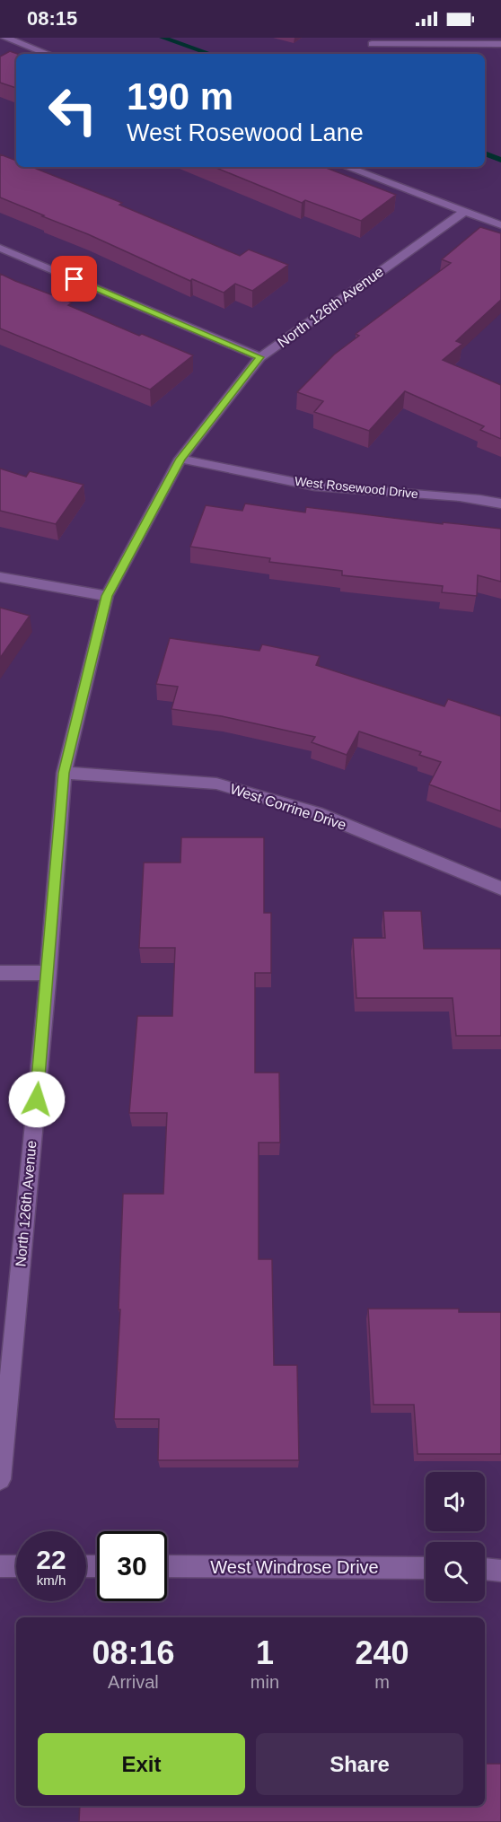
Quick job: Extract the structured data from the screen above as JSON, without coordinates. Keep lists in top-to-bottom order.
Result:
{
  "streets": {
    "street": [
      "North 126th Avenue",
      "West Rosewood Drive",
      "West Corrine Drive",
      "West Windrose Drive"
    ]
  },
  "crossings": [
    ["North 126th Avenue", "West Rosewood Drive"],
    ["North 126th Avenue", "West Corrine Drive"]
  ],
  "page": {
    "status": "08:15",
    "turn": ["190 m", "West Rosewood Lane"],
    "speed": "22 km/h",
    "limit": "30",
    "eta": [
      "08:16",
      "Arrival",
      "1",
      "min",
      "240",
      "m"
    ],
    "buttons": ["Exit", "Share"]
  }
}
